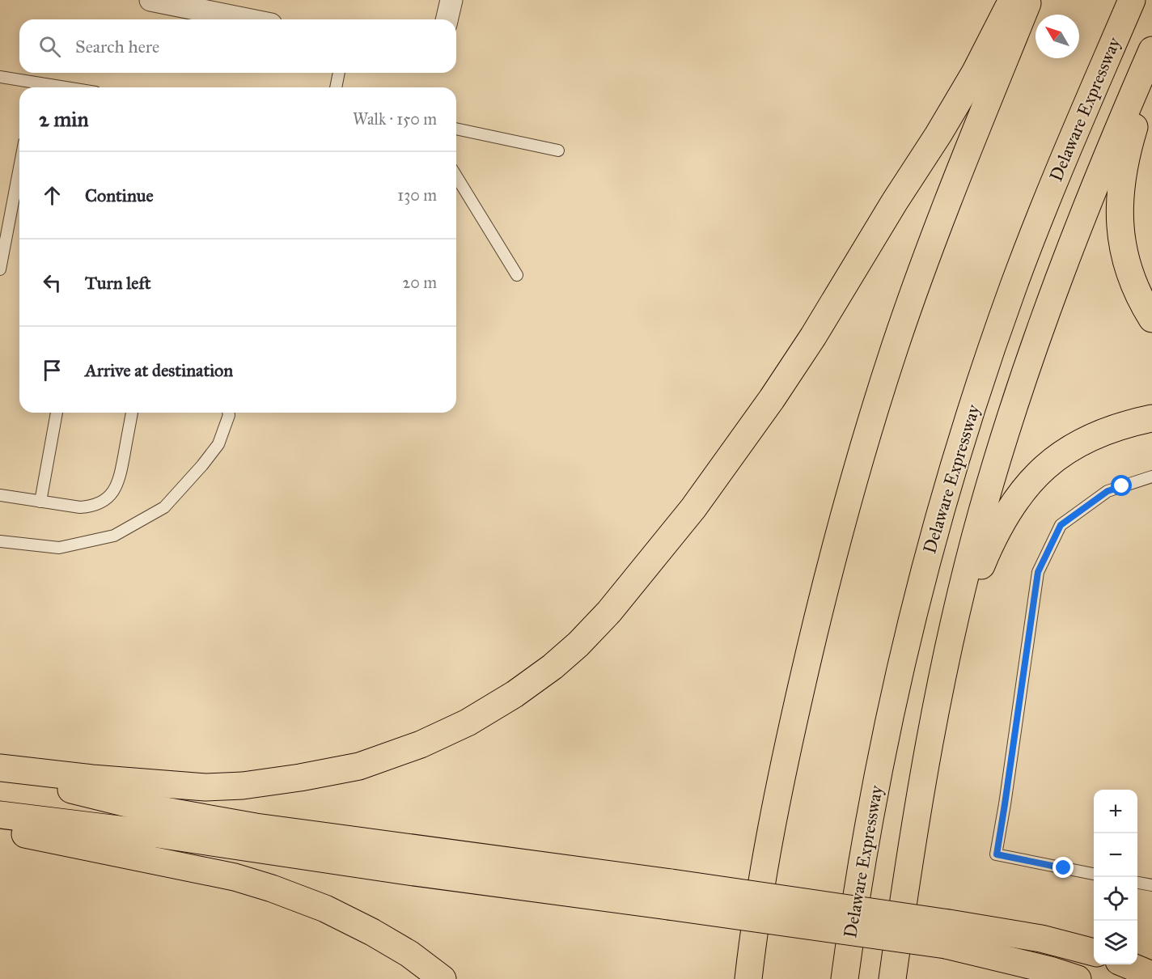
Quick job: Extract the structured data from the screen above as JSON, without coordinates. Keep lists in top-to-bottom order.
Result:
{
  "streets": {
    "highway": ["Delaware Expressway"]
  },
  "north": "top left",
  "page": {
    "search": "Search here",
    "heading": ["2 min", "Walk · 150 m"],
    "list": [
      ["Continue", "130 m"],
      ["Turn left", "20 m"],
      "Arrive at destination"
    ],
    "map_buttons": ["+", "−"]
  }
}
